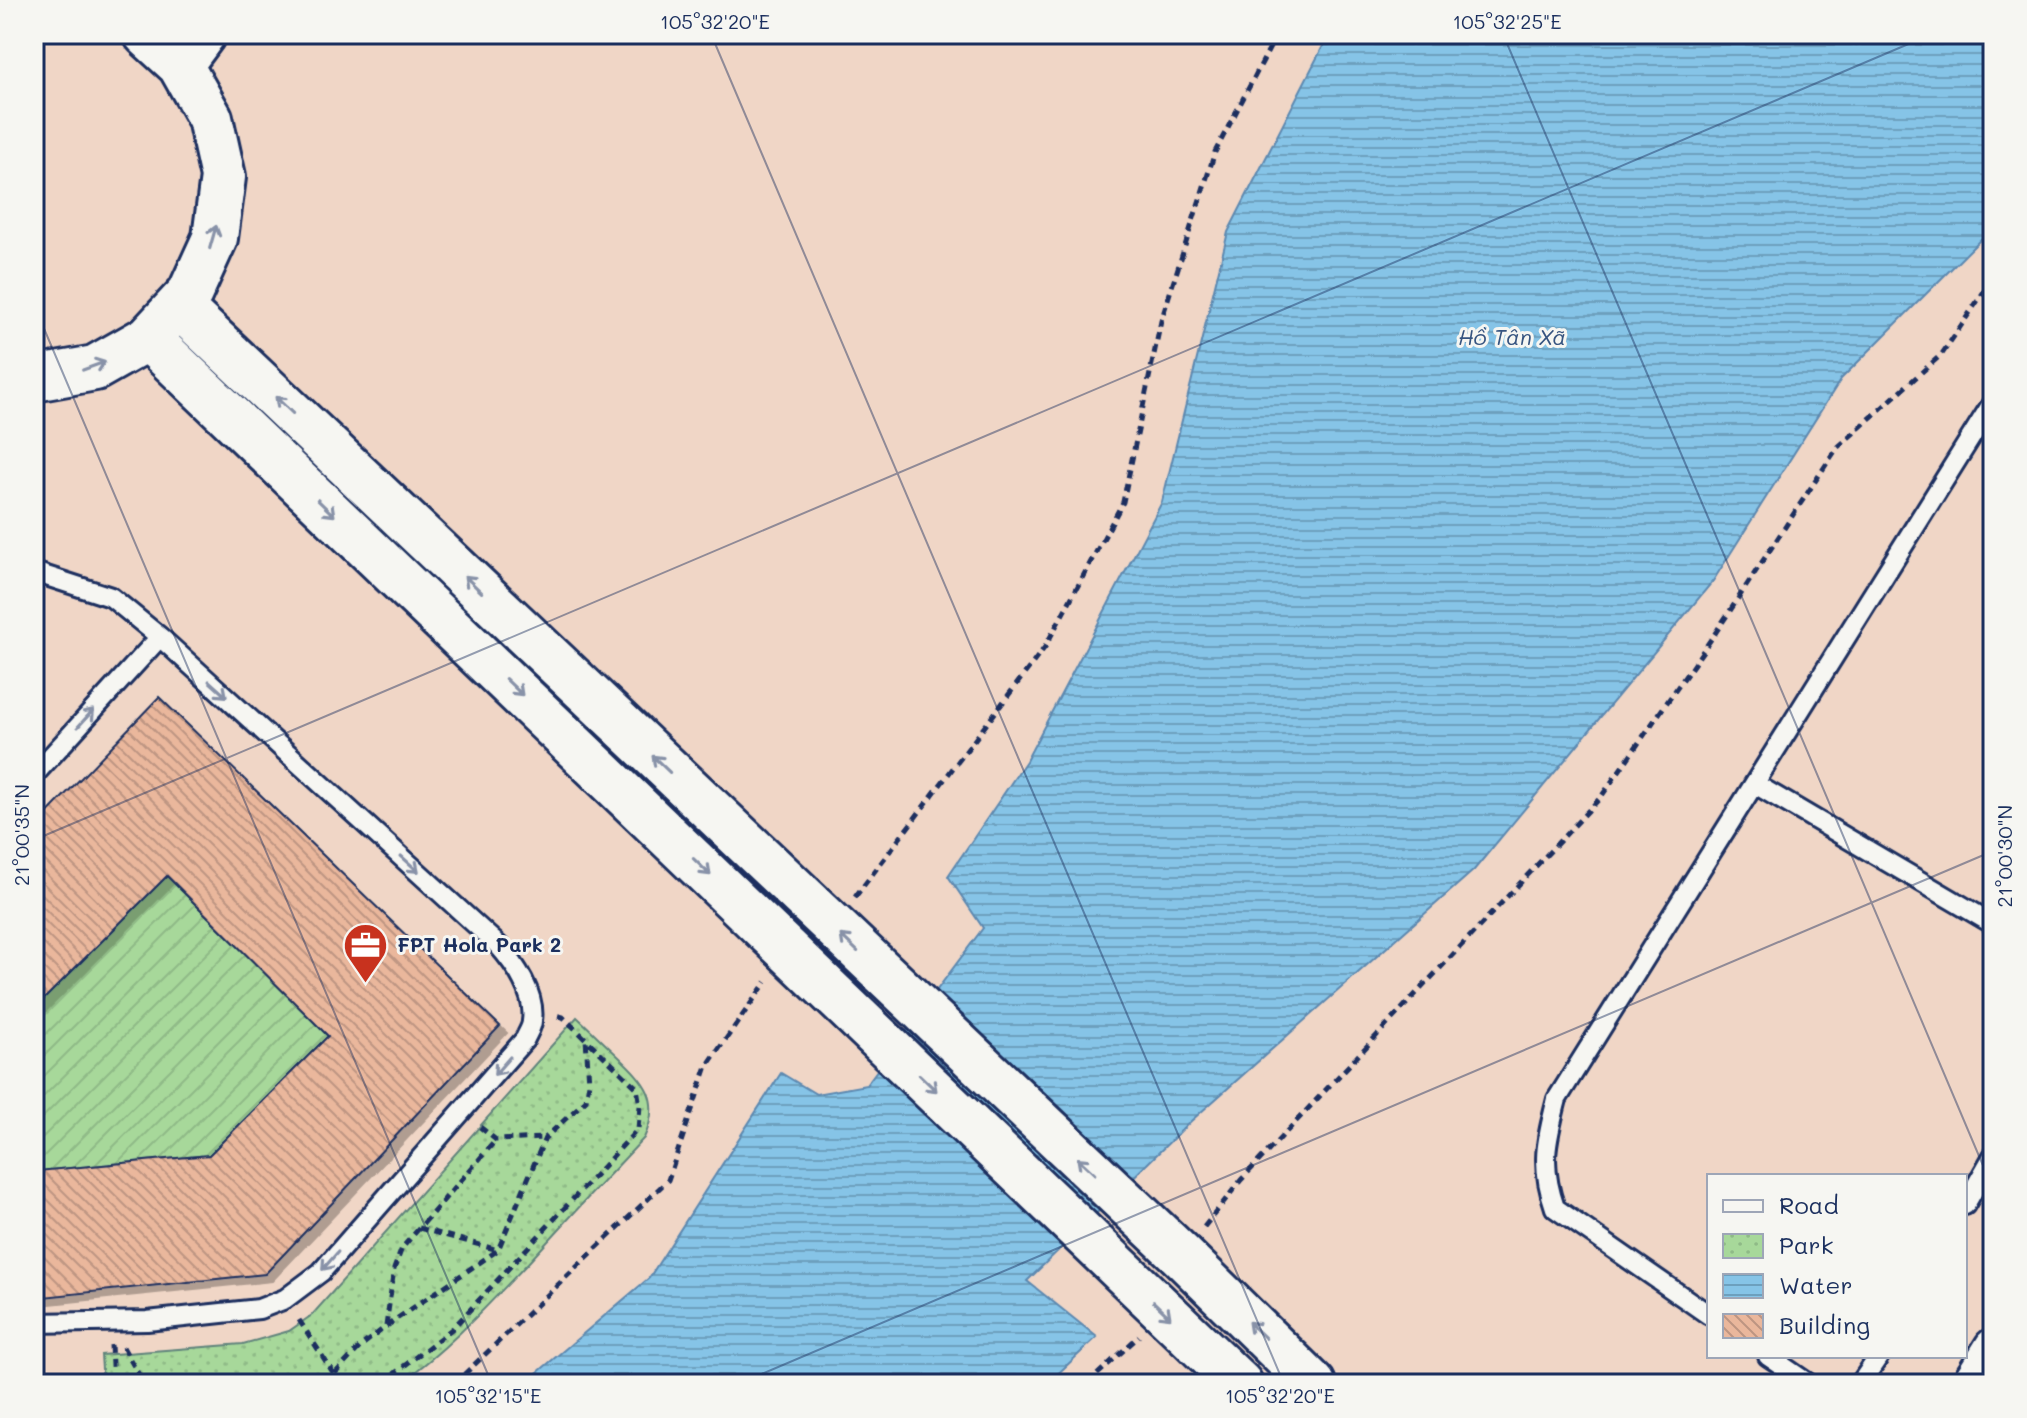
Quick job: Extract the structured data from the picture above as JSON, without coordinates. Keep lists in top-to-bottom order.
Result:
{
  "water": ["Hồ Tân Xã"],
  "places": {
    "office": ["FPT Hola Park 2"]
  },
  "legend": [
    "Road",
    "Park",
    "Water",
    "Building"
  ],
  "coordinates": [
    "105°32'20\"E",
    "105°32'25\"E",
    "21°00'35\"N",
    "21°00'30\"N",
    "105°32'15\"E"
  ]
}
